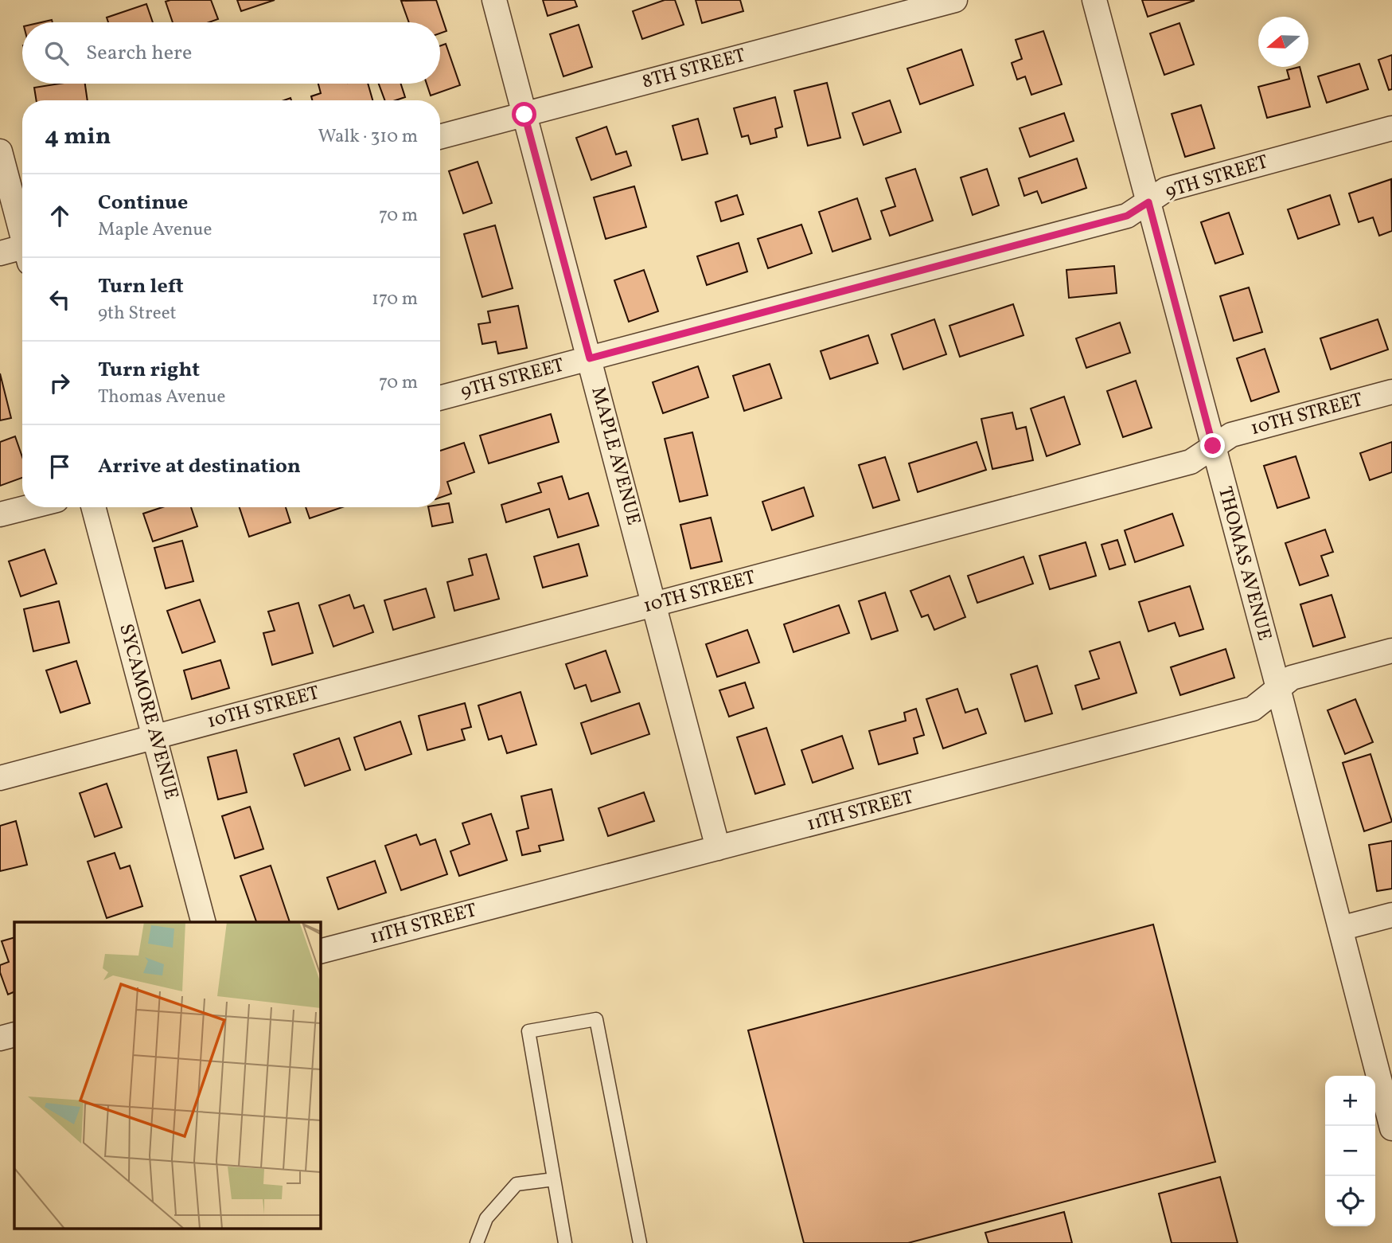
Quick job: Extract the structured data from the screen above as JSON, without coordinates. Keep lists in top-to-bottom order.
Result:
{
  "streets": {
    "street": [
      "8TH STREET",
      "9TH STREET",
      "10TH STREET",
      "MAPLE AVENUE",
      "THOMAS AVENUE",
      "SYCAMORE AVENUE",
      "11TH STREET"
    ]
  },
  "crossings": [
    ["8TH STREET", "MAPLE AVENUE"],
    ["9TH STREET", "MAPLE AVENUE"],
    ["9TH STREET", "THOMAS AVENUE"],
    ["10TH STREET", "MAPLE AVENUE"],
    ["10TH STREET", "THOMAS AVENUE"],
    ["10TH STREET", "SYCAMORE AVENUE"],
    ["MAPLE AVENUE", "11TH STREET"],
    ["THOMAS AVENUE", "11TH STREET"]
  ],
  "north": "left",
  "page": {
    "search": "Search here",
    "heading": ["4 min", "Walk · 310 m"],
    "list": [
      ["Continue", "Maple Avenue", "70 m"],
      ["Turn left", "9th Street", "170 m"],
      ["Turn right", "Thomas Avenue", "70 m"],
      "Arrive at destination"
    ],
    "map_buttons": ["+", "−"]
  }
}
